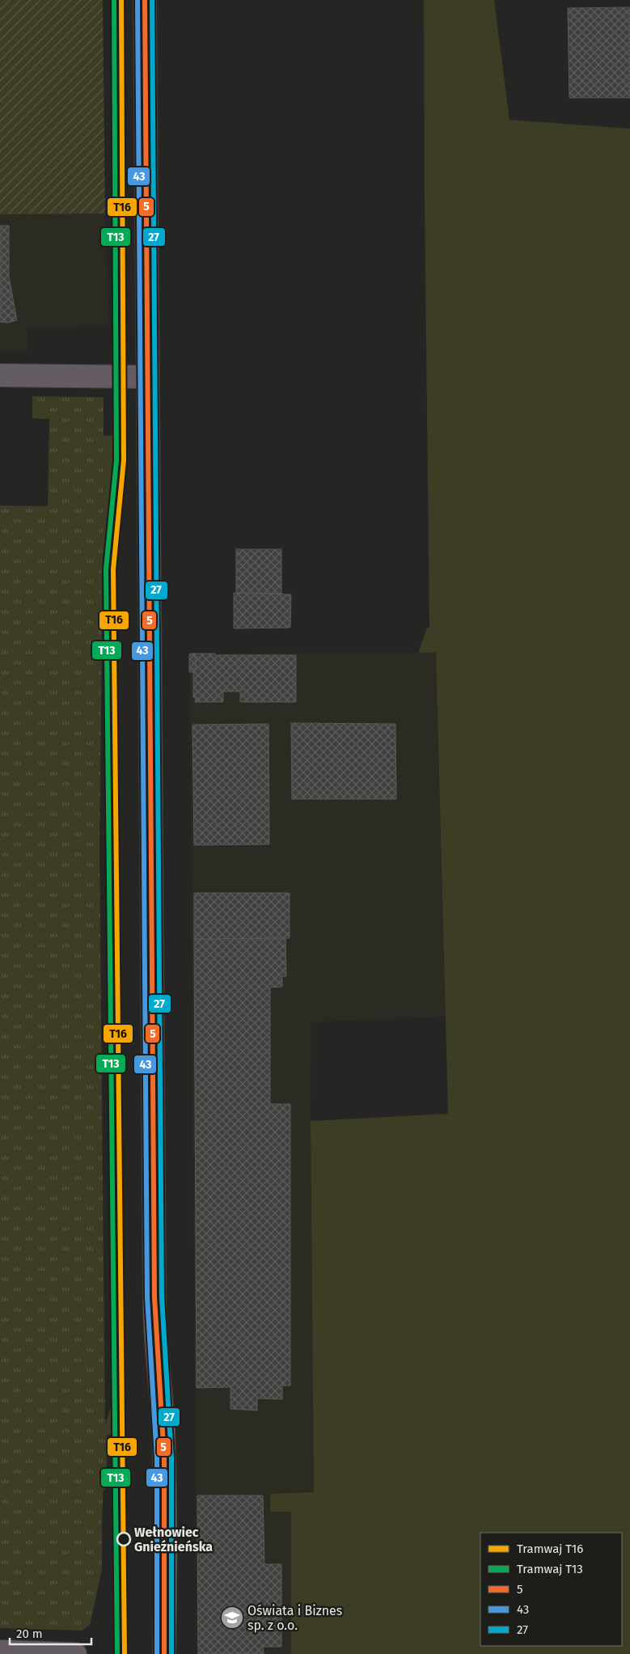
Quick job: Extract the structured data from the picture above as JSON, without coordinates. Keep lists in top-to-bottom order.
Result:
{
  "places": {
    "other": ["Wełnowiec Gnieźnieńska"],
    "school or university": ["Oświata i Biznes sp. z o.o."]
  },
  "lines": [
    "tram line T16",
    "tram line T13",
    "transit line 5",
    "transit line 43",
    "transit line 27"
  ],
  "legend": [
    "Tramwaj T16",
    "Tramwaj T13",
    "5",
    "43",
    "27"
  ],
  "scale_bar": "20 m"
}
